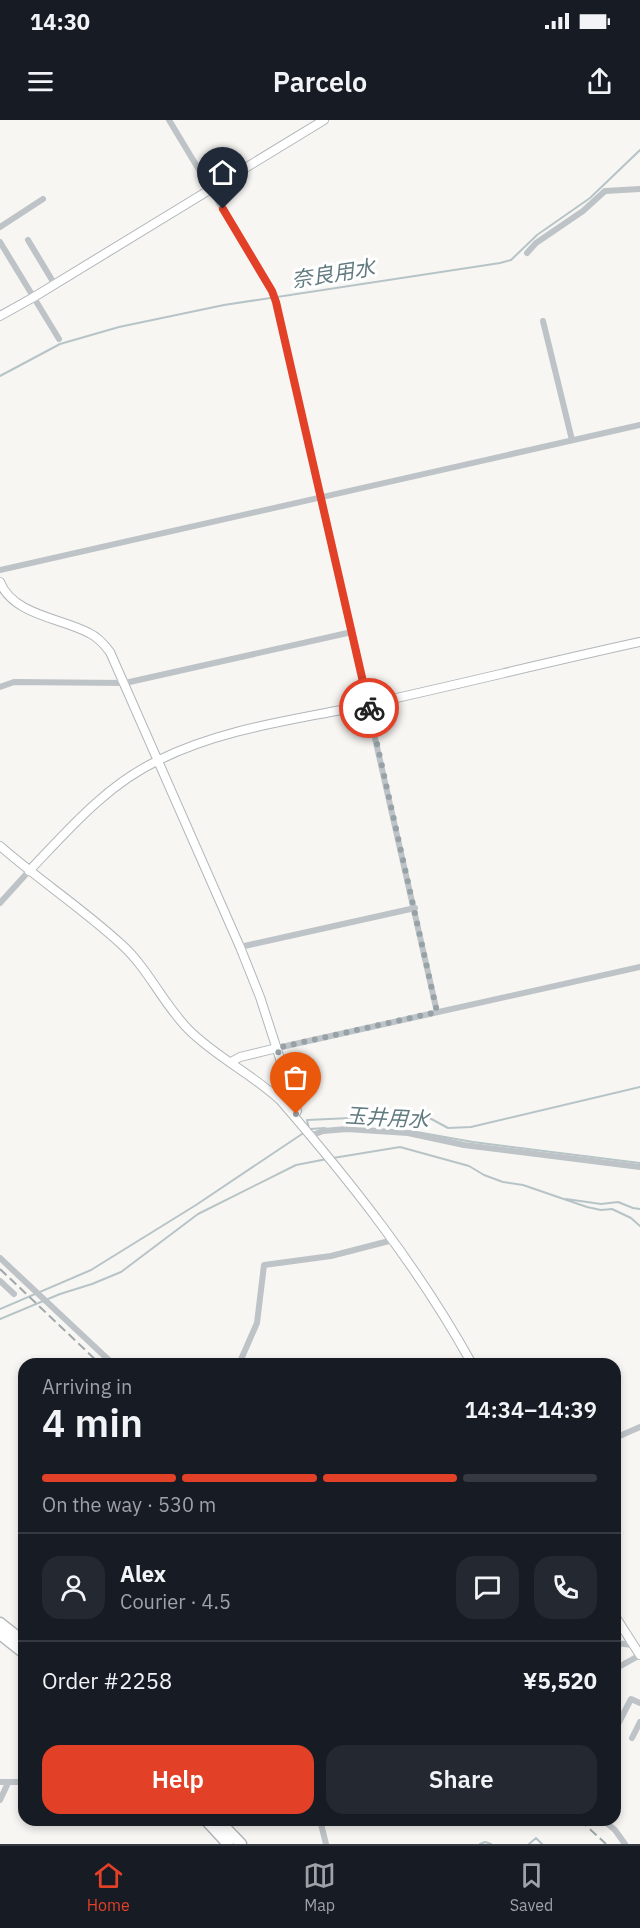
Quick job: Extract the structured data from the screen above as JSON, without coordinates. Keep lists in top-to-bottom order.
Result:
{
  "water": ["奈良用水", "玉井用水"],
  "page": {
    "status": "14:30",
    "header": "Parcelo",
    "heading": ["4 min", "Arriving in", "14:34–14:39"],
    "panel": [
      "Alex",
      "Courier · 4.5",
      "Order #2258",
      "¥5,520"
    ],
    "bar": "On the way · 530 m",
    "buttons": ["Help", "Share"],
    "tabs": ["Home", "Map", "Saved"]
  }
}
